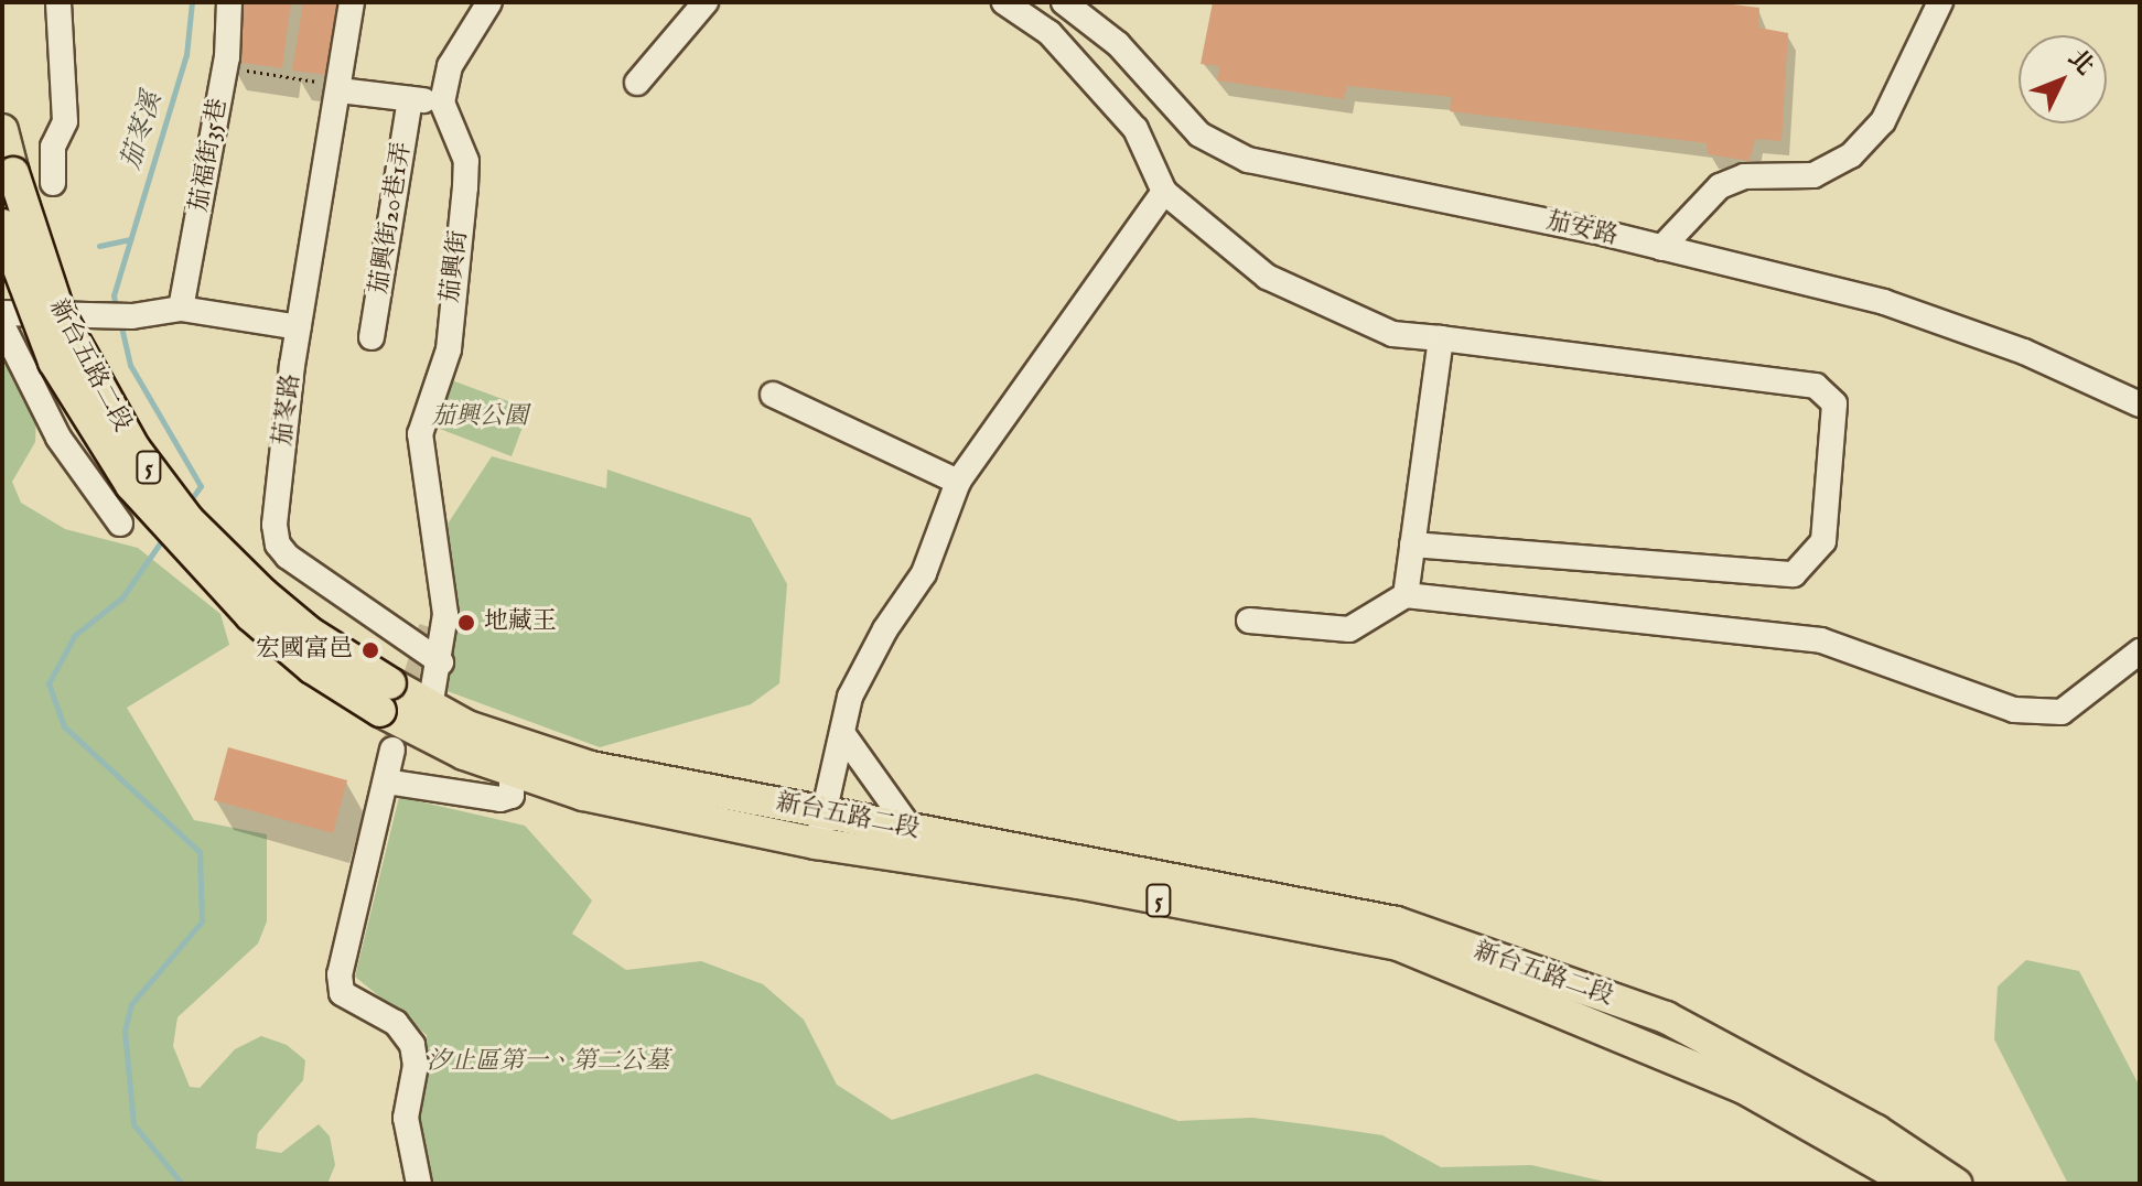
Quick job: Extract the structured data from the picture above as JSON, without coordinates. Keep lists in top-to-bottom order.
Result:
{
  "streets": {
    "main road": ["新台五路二段", "5"],
    "street": [
      "茄福街35巷",
      "茄興街20巷1弄",
      "茄安路",
      "茄興街",
      "茄苳路"
    ]
  },
  "crossings": [
    ["茄興街", "茄苳路"]
  ],
  "water": ["茄苳溪"],
  "parks": ["茄興公園", "汐止區第一、第二公墓"],
  "places": ["地藏王", "宏國富邑"],
  "north": "top right"
}
